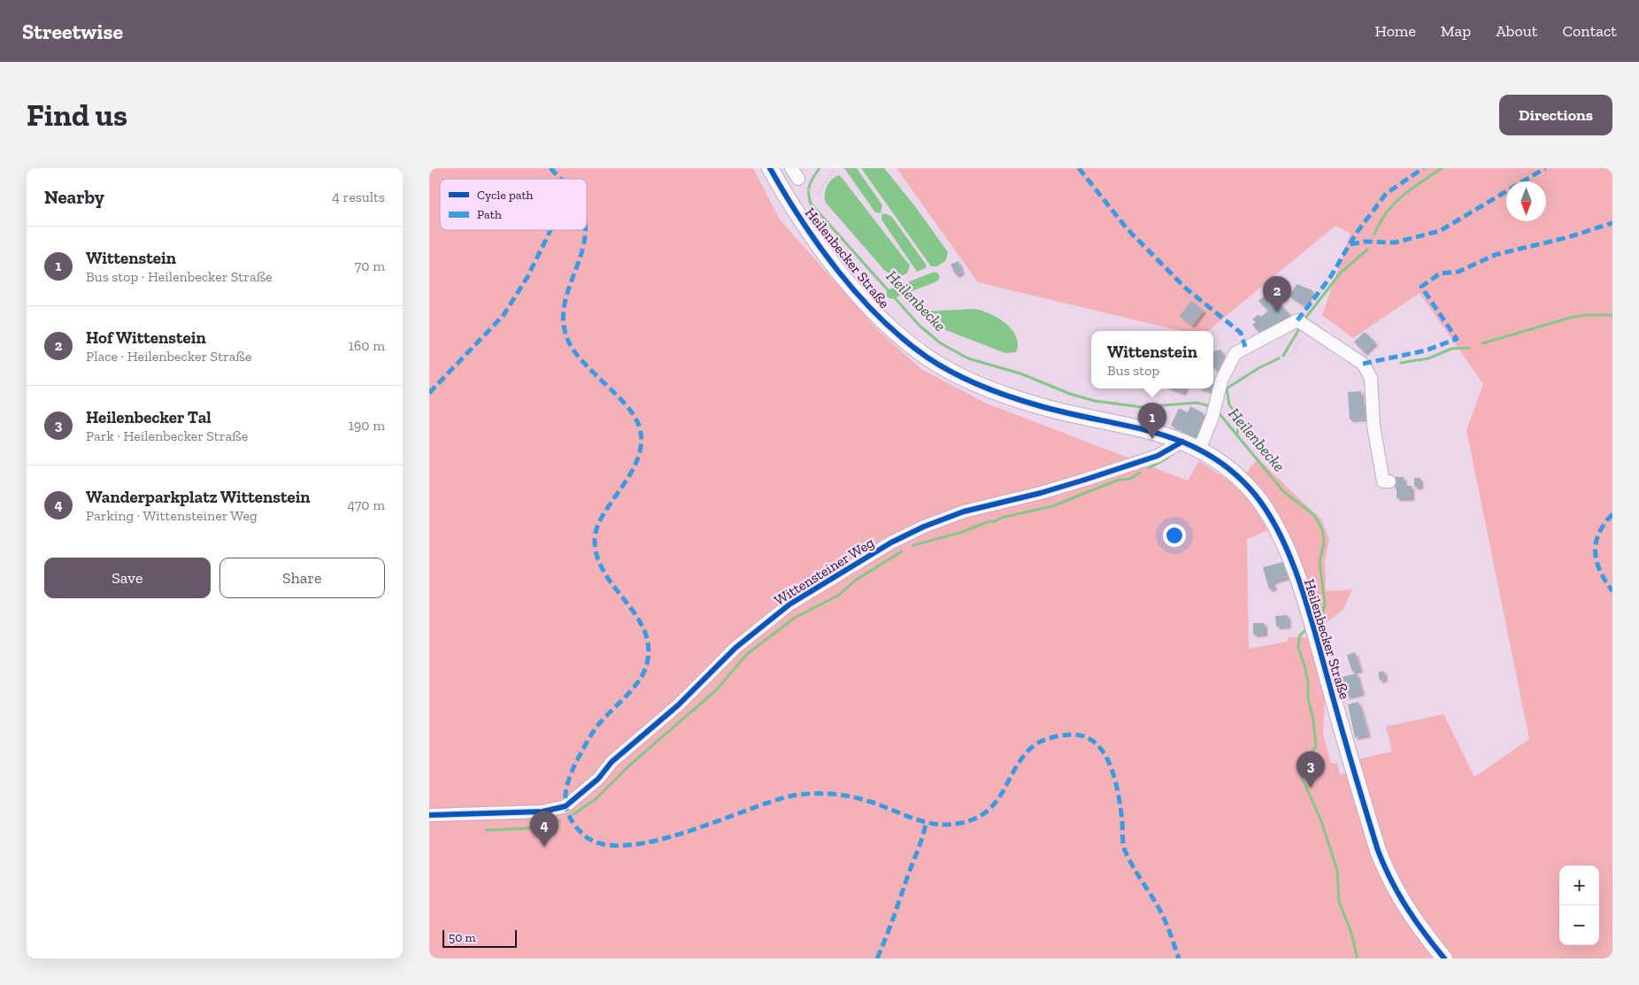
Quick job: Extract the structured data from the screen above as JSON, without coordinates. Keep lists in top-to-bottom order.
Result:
{
  "streets": {
    "main road": ["Heilenbecker Straße"],
    "street": ["Wittensteiner Weg"]
  },
  "crossings": [
    ["Heilenbecker Straße", "Wittensteiner Weg"]
  ],
  "water": ["Heilenbecke"],
  "legend": ["Cycle path", "Path"],
  "scale_bar": "50 m",
  "north": "bottom",
  "page": {
    "header": "Streetwise",
    "nav": [
      "Home",
      "Map",
      "About",
      "Contact"
    ],
    "buttons": [
      "Directions",
      ["Save", "Share"]
    ],
    "title": "Find us",
    "heading": ["Nearby", "4 results"],
    "list": [
      {
        "mark": "1",
        "name": "Wittenstein",
        "note": "Bus stop · Heilenbecker Straße",
        "value": "70 m"
      },
      {
        "mark": "2",
        "name": "Hof Wittenstein",
        "note": "Place · Heilenbecker Straße",
        "value": "160 m"
      },
      {
        "mark": "3",
        "name": "Heilenbecker Tal",
        "note": "Park · Heilenbecker Straße",
        "value": "190 m"
      },
      {
        "mark": "4",
        "name": "Wanderparkplatz Wittenstein",
        "note": "Parking · Wittensteiner Weg",
        "value": "470 m"
      }
    ],
    "pins": [
      "2",
      "1",
      "3",
      "4"
    ],
    "popup": ["Wittenstein", "Bus stop"],
    "map_buttons": ["+", "−"],
    "scale": "50 m"
  }
}
